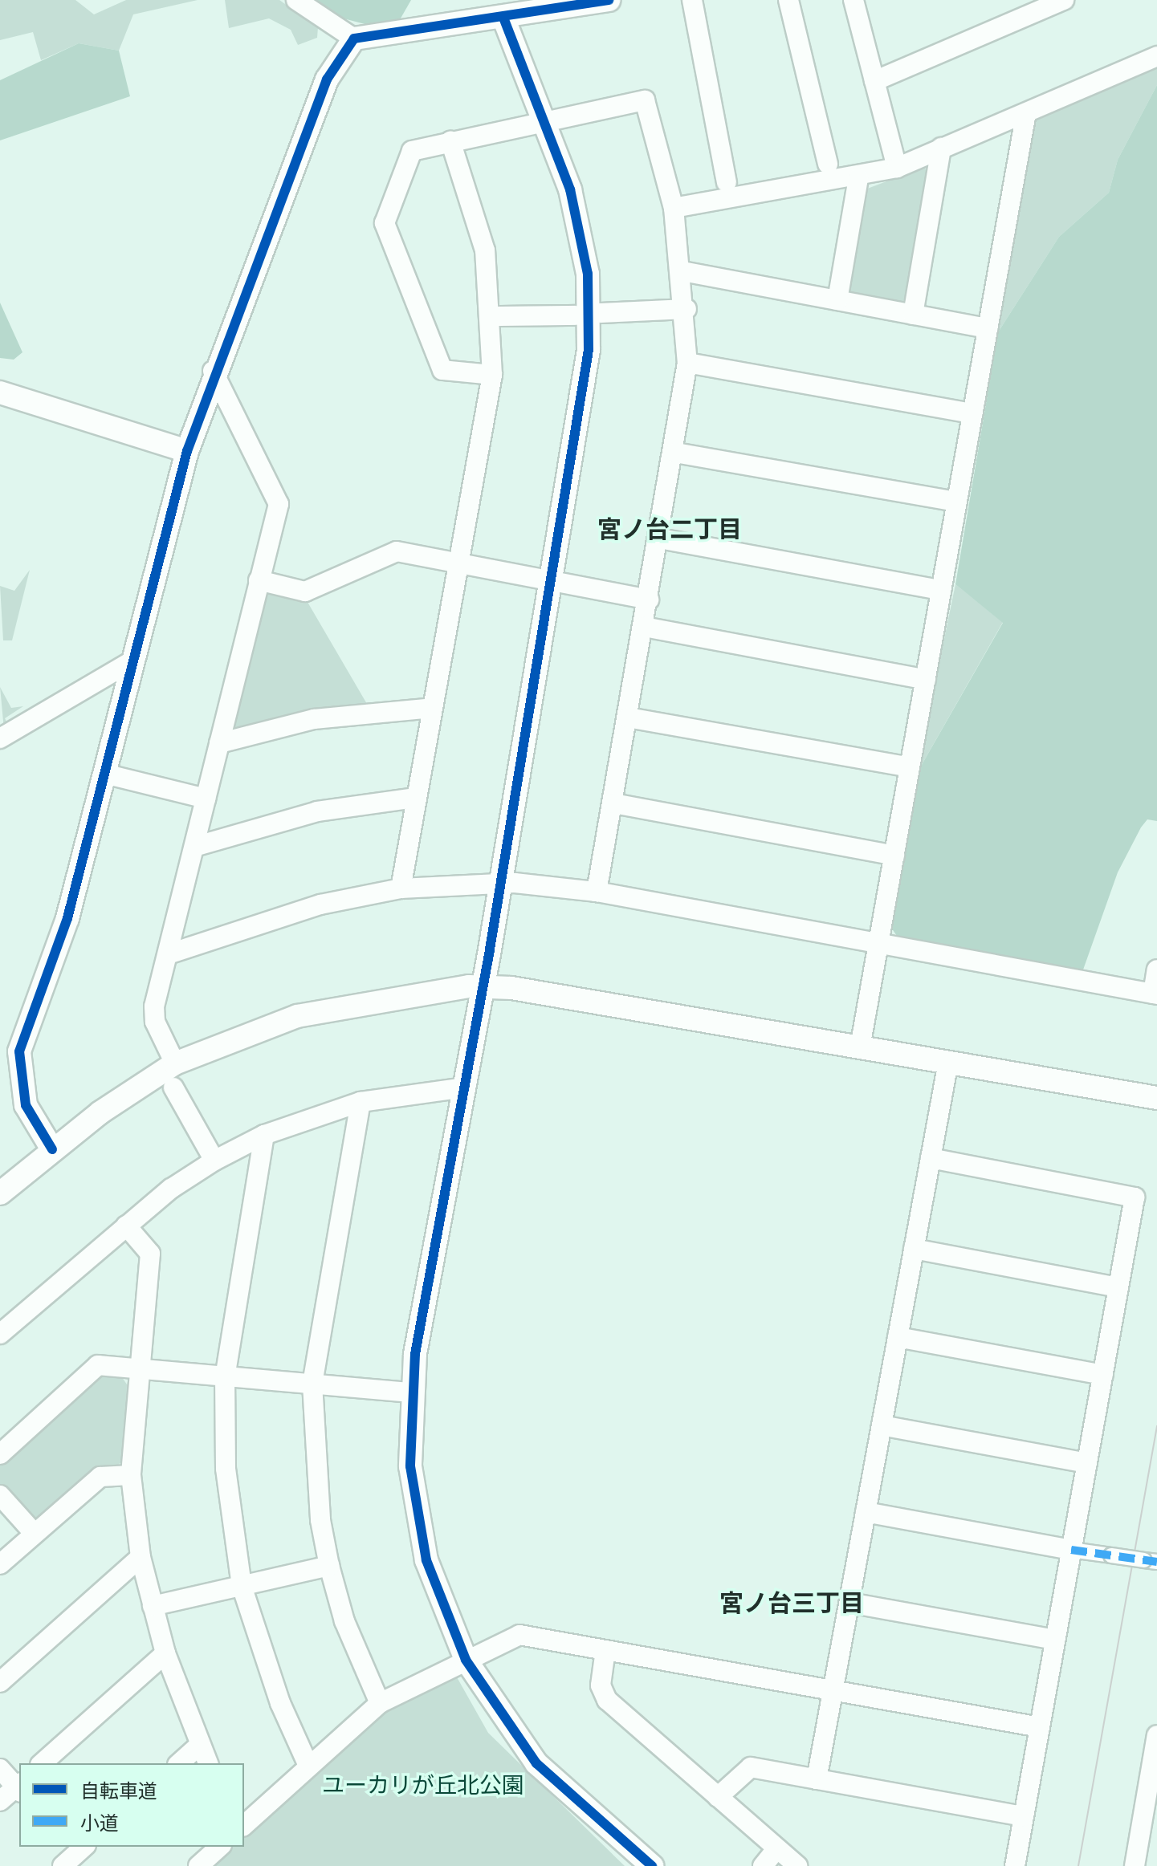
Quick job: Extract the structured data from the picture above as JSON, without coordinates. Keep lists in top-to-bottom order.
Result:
{
  "districts": ["宮ノ台二丁目", "宮ノ台三丁目"],
  "parks": ["ユーカリが丘北公園"],
  "legend": ["自転車道", "小道"]
}
